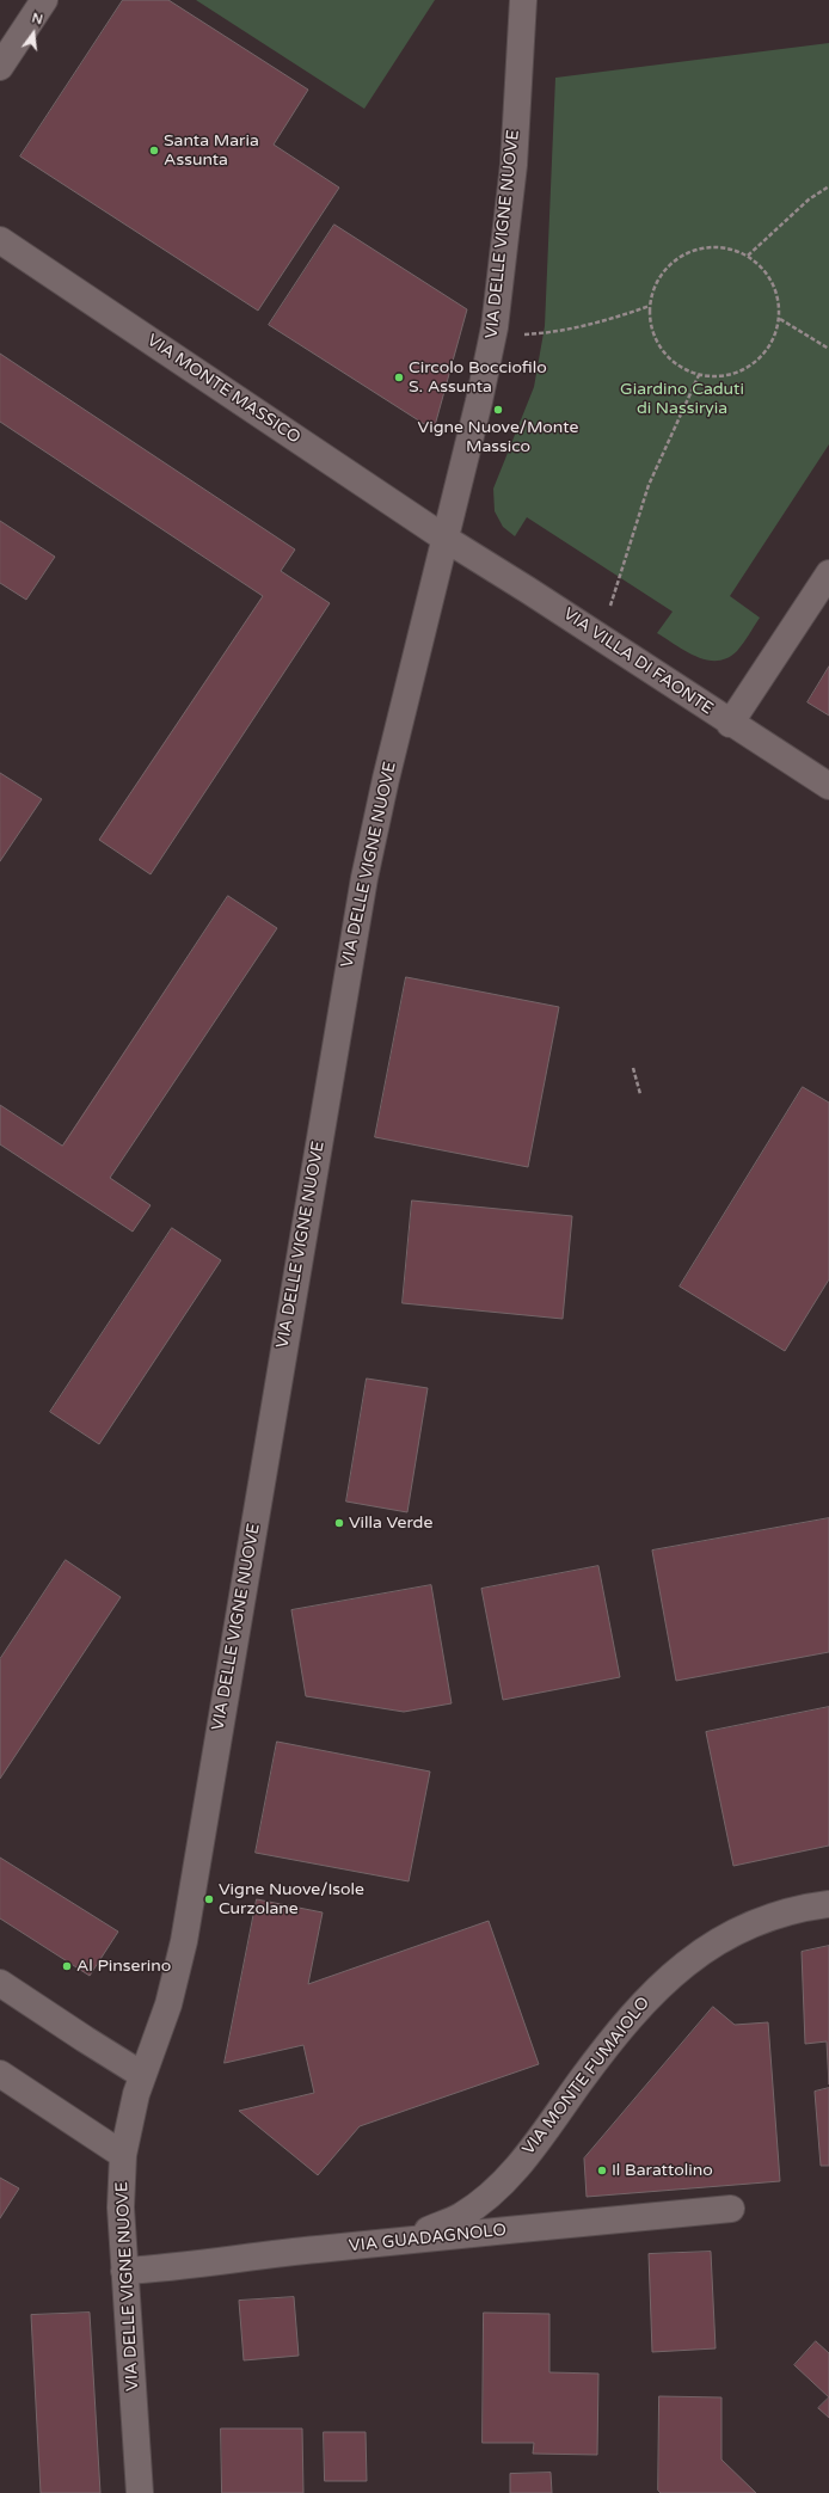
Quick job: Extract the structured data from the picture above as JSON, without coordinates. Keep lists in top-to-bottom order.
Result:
{
  "streets": {
    "street": [
      "VIA DELLE VIGNE NUOVE",
      "VIA MONTE MASSICO",
      "VIA VILLA DI FAONTE",
      "VIA MONTE FUMAIOLO",
      "VIA GUADAGNOLO"
    ]
  },
  "crossings": [
    ["VIA DELLE VIGNE NUOVE", "VIA MONTE MASSICO"],
    ["VIA DELLE VIGNE NUOVE", "VIA VILLA DI FAONTE"],
    ["VIA DELLE VIGNE NUOVE", "VIA GUADAGNOLO"],
    ["VIA MONTE MASSICO", "VIA VILLA DI FAONTE"],
    ["VIA MONTE FUMAIOLO", "VIA GUADAGNOLO"]
  ],
  "parks": ["Giardino Caduti di Nassiryia"],
  "places": [
    "Santa Maria Assunta",
    "Circolo Bocciofilo S. Assunta",
    "Vigne Nuove/Monte Massico",
    "Villa Verde",
    "Vigne Nuove/Isole Curzolane",
    "Al Pinserino",
    "Il Barattolino"
  ],
  "north": "top"
}
